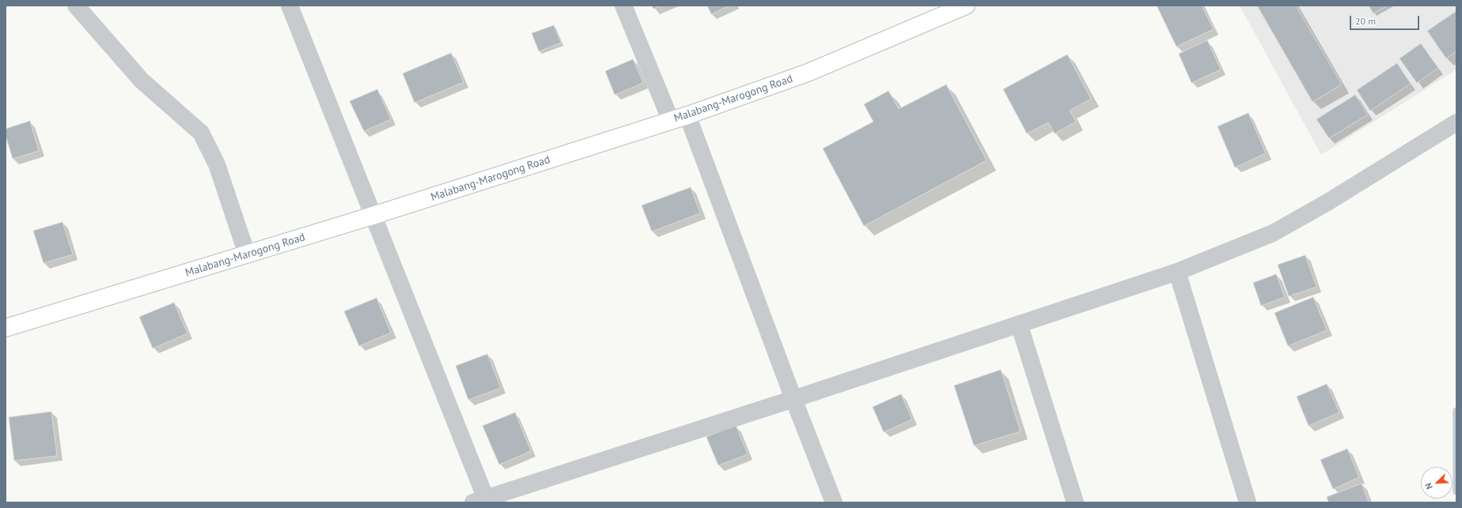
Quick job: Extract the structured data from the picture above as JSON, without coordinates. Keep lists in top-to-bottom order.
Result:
{
  "streets": {
    "main road": ["Malabang-Marogong Road"]
  },
  "scale_bar": "20 m",
  "north": "bottom left"
}
